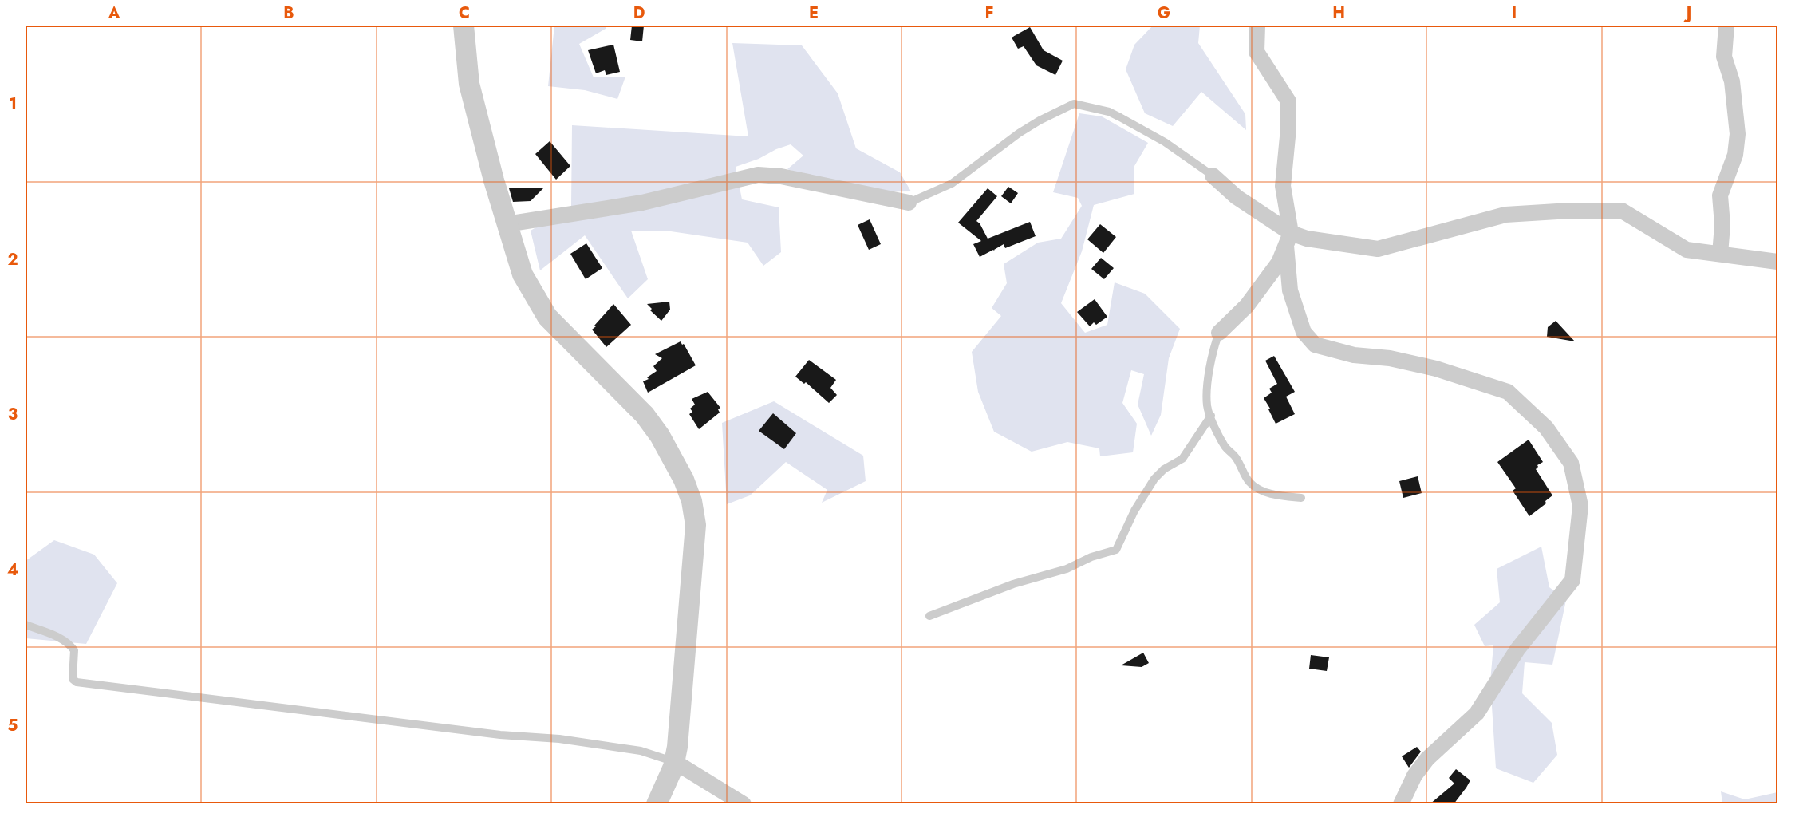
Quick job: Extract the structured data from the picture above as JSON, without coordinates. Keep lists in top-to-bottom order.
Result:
{
  "grid": {
    "columns": [
      "A",
      "B",
      "C",
      "D",
      "E",
      "F",
      "G",
      "H",
      "I",
      "J"
    ],
    "rows": [
      "1",
      "2",
      "3",
      "4",
      "5"
    ]
  }
}
